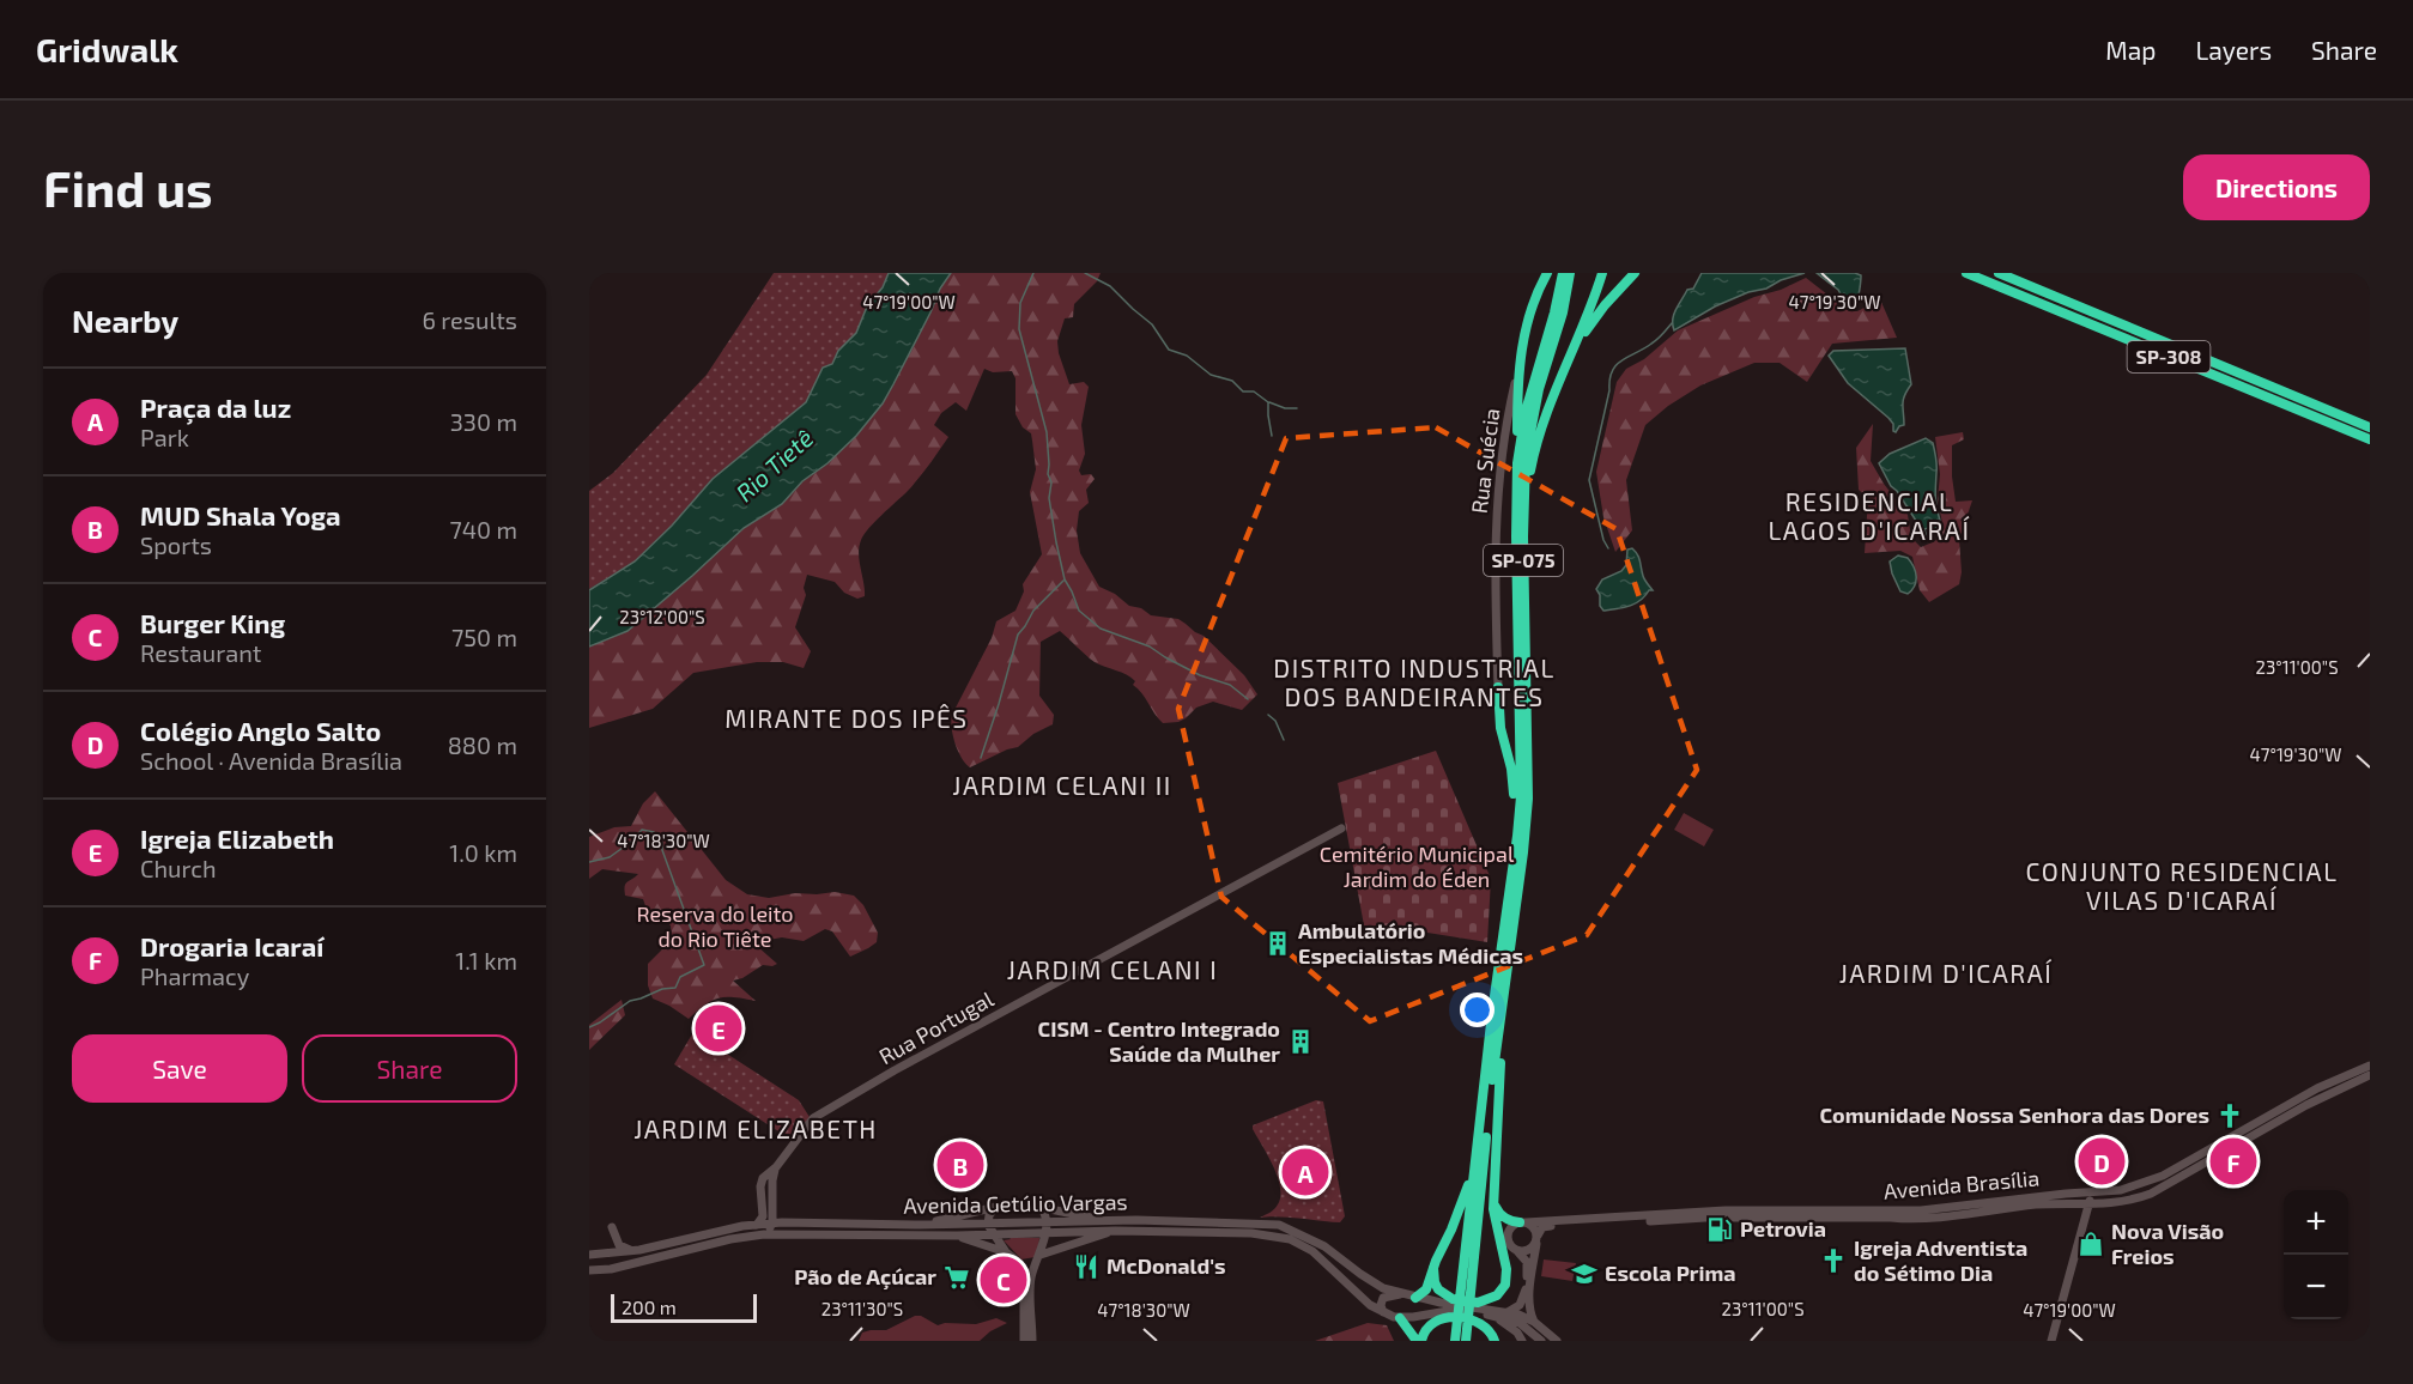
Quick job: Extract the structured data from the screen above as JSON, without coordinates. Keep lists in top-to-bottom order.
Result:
{
  "streets": {
    "highway": ["SP-308", "SP-075"],
    "main road": [
      "Rua Suécia",
      "Rua Portugal",
      "Avenida Brasília",
      "Avenida Getúlio Vargas"
    ]
  },
  "crossings": [
    ["Rua Portugal", "Avenida Getúlio Vargas"]
  ],
  "districts": [
    "RESIDENCIAL LAGOS D'ICARAÍ",
    "DISTRITO INDUSTRIAL DOS BANDEIRANTES",
    "MIRANTE DOS IPÊS",
    "JARDIM CELANI II",
    "CONJUNTO RESIDENCIAL VILAS D'ICARAÍ",
    "JARDIM CELANI I",
    "JARDIM D'ICARAÍ",
    "JARDIM ELIZABETH"
  ],
  "water": ["Rio Tietê"],
  "parks": ["Cemitério Municipal Jardim do Éden", "Reserva do leito do Rio Tiête"],
  "places": {
    "building": ["Ambulatório Especialistas Médicas", "CISM - Centro Integrado Saúde da Mulher"],
    "church": ["Comunidade Nossa Senhora das Dores", "Igreja Adventista do Sétimo Dia"],
    "fuel station": ["Petrovia"],
    "shop": ["Nova Visão Freios"],
    "restaurant": ["McDonald's"],
    "school or university": ["Escola Prima"],
    "supermarket": ["Pão de Açúcar"]
  },
  "scale_bar": "200 m",
  "page": {
    "header": "Gridwalk",
    "nav": ["Map", "Layers", "Share"],
    "buttons": [
      "Directions",
      ["Save", "Share"]
    ],
    "title": "Find us",
    "heading": ["Nearby", "6 results"],
    "list": [
      {
        "mark": "A",
        "name": "Praça da luz",
        "note": "Park",
        "value": "330 m"
      },
      {
        "mark": "B",
        "name": "MUD Shala Yoga",
        "note": "Sports",
        "value": "740 m"
      },
      {
        "mark": "C",
        "name": "Burger King",
        "note": "Restaurant",
        "value": "750 m"
      },
      {
        "mark": "D",
        "name": "Colégio Anglo Salto",
        "note": "School · Avenida Brasília",
        "value": "880 m"
      },
      {
        "mark": "E",
        "name": "Igreja Elizabeth",
        "note": "Church",
        "value": "1.0 km"
      },
      {
        "mark": "F",
        "name": "Drogaria Icaraí",
        "note": "Pharmacy",
        "value": "1.1 km"
      }
    ],
    "pins": [
      "E",
      "D",
      "F",
      "B",
      "A",
      "C"
    ],
    "map_buttons": ["+", "−"],
    "scale": "200 m"
  },
  "coordinates": [
    "47°19'00\"W",
    "47°19'30\"W",
    "23°12'00\"S",
    "23°11'00\"S",
    "47°18'30\"W",
    "23°11'30\"S"
  ]
}
